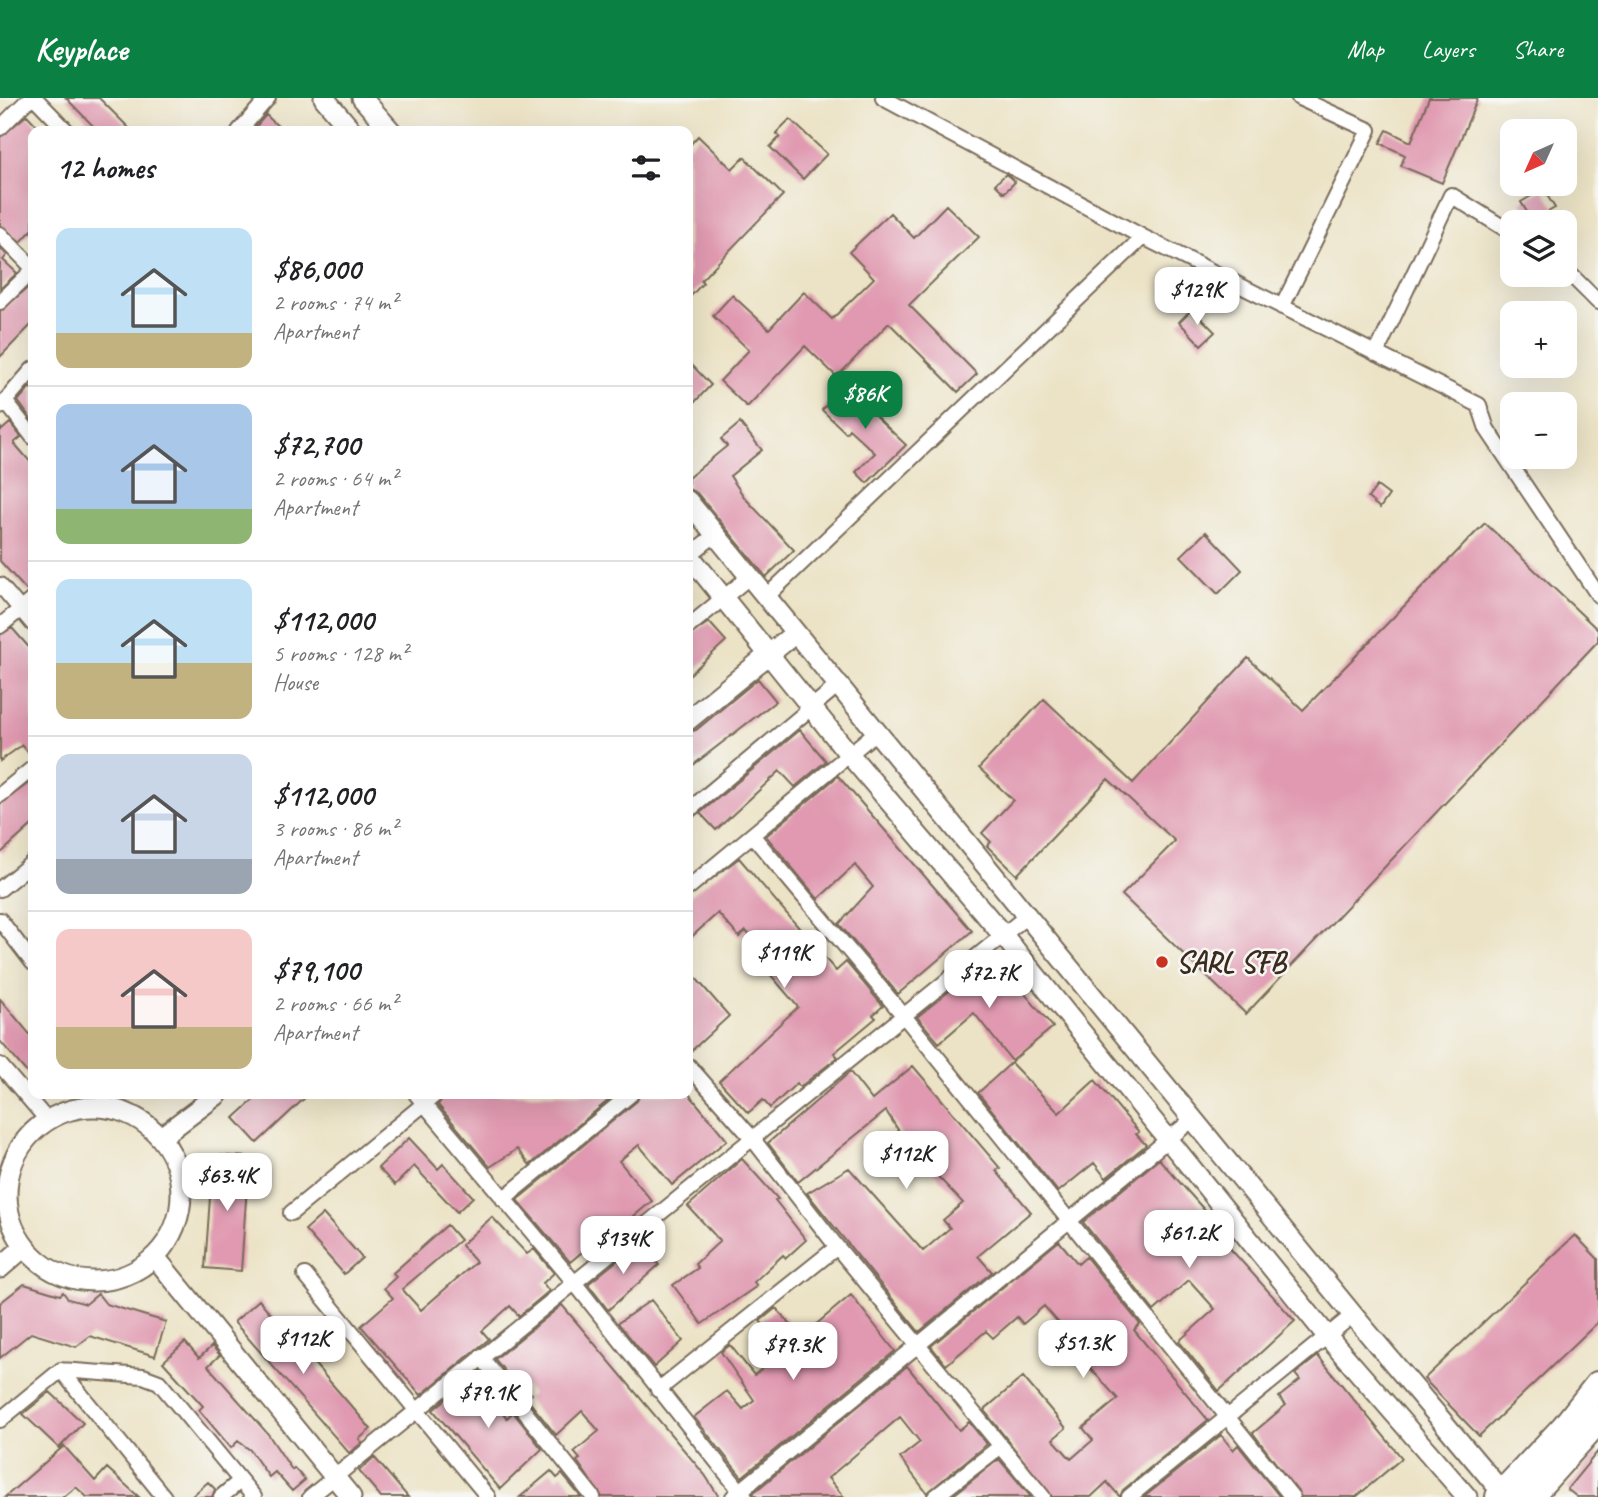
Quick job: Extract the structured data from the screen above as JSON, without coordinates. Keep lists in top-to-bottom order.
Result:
{
  "places": ["SARL SFB"],
  "north": "bottom left",
  "page": {
    "header": "Keyplace",
    "nav": ["Map", "Layers", "Share"],
    "map_buttons": ["+", "−"],
    "heading": "12 homes",
    "list": [
      {
        "name": "$86,000",
        "note": "2 rooms · 74 m² · Apartment"
      },
      {
        "name": "$72,700",
        "note": "2 rooms · 64 m² · Apartment"
      },
      {
        "name": "$112,000",
        "note": "5 rooms · 128 m² · House"
      },
      {
        "name": "$112,000",
        "note": "3 rooms · 86 m² · Apartment"
      },
      {
        "name": "$79,100",
        "note": "2 rooms · 66 m² · Apartment"
      }
    ],
    "price": [
      "$129K",
      "$86K",
      "$119K",
      "$72.7K",
      "$112K",
      "$63.4K",
      "$61.2K",
      "$134K",
      "$112K",
      "$51.3K",
      "$79.3K",
      "$79.1K"
    ]
  }
}
